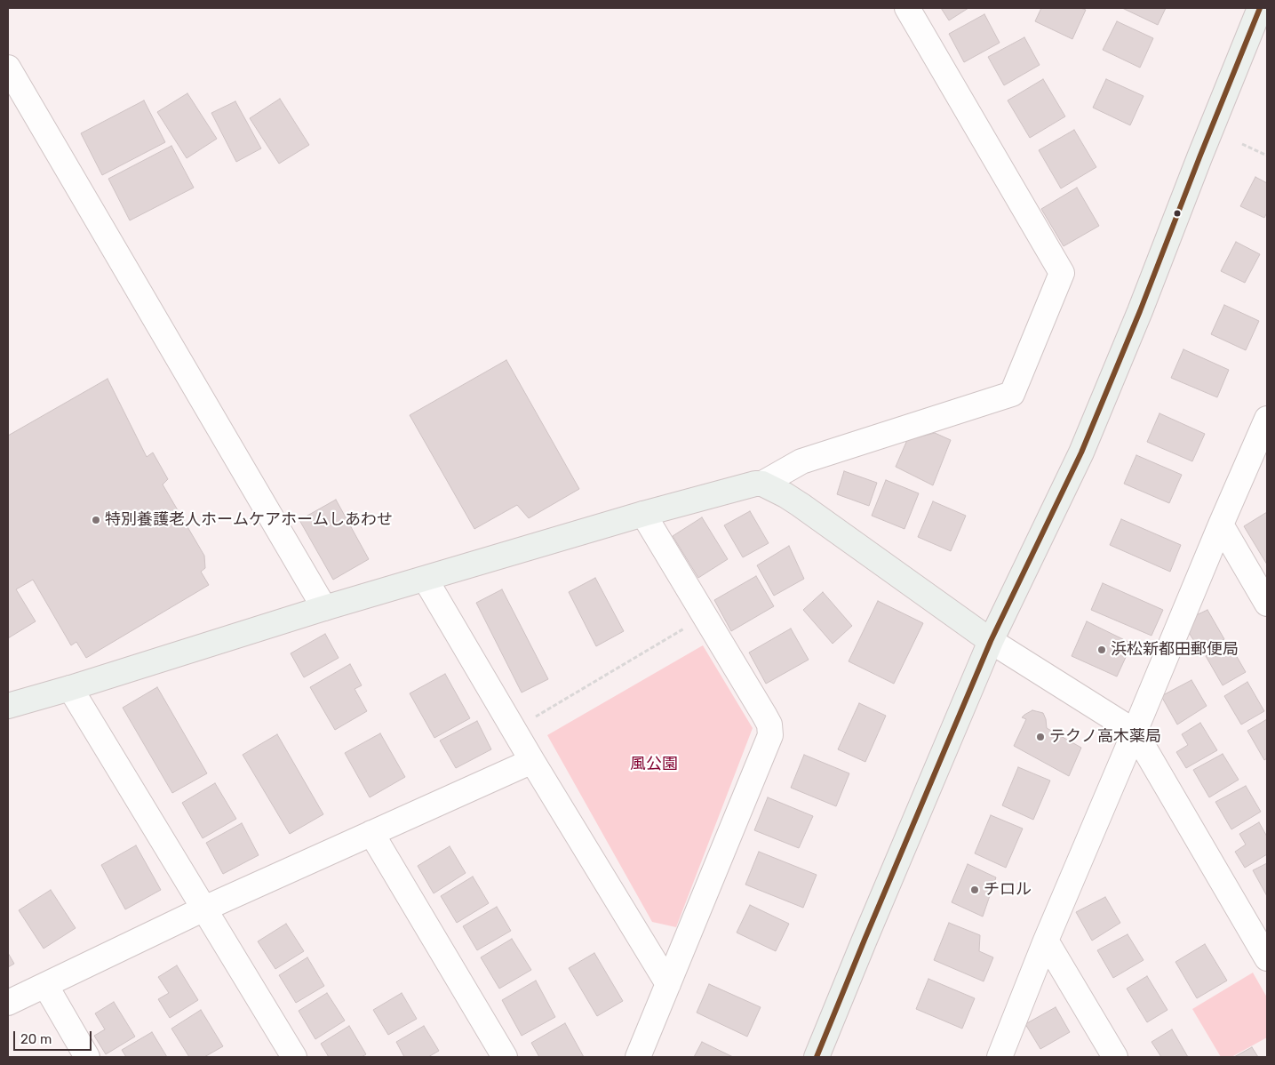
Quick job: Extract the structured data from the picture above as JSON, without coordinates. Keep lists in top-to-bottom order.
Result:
{
  "parks": ["風公園"],
  "places": [
    "特別養護老人ホームケアホームしあわせ",
    "浜松新都田郵便局",
    "テクノ高木薬局",
    "チロル"
  ],
  "scale_bar": "20 m"
}
